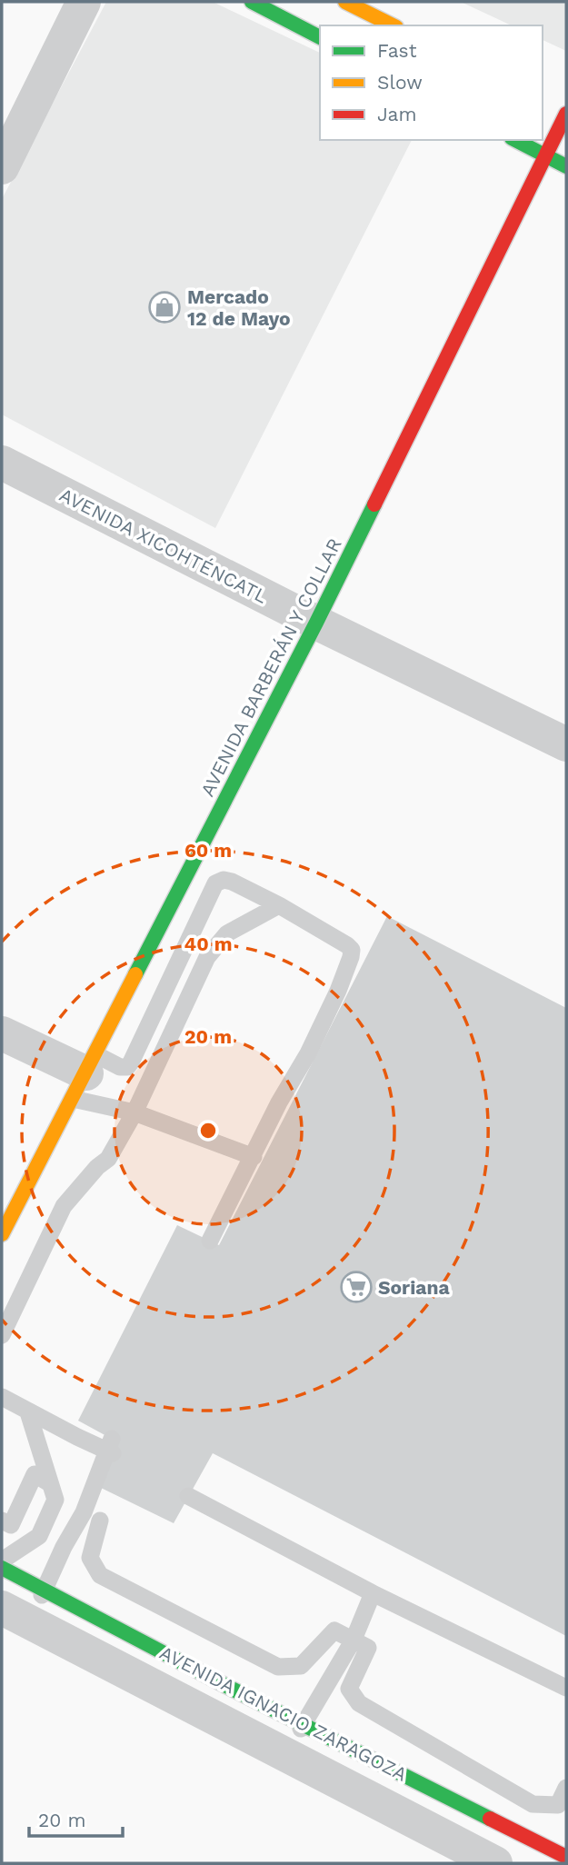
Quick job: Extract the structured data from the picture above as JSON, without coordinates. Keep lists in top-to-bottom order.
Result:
{
  "streets": {
    "street": ["AVENIDA XICOHTÉNCATL", "AVENIDA BARBERÁN Y COLLAR", "AVENIDA IGNACIO ZARAGOZA"]
  },
  "crossings": [
    ["AVENIDA XICOHTÉNCATL", "AVENIDA BARBERÁN Y COLLAR"]
  ],
  "places": {
    "shop": ["Mercado 12 de Mayo"],
    "supermarket": ["Soriana"]
  },
  "legend": ["Fast", "Slow", "Jam"],
  "scale_bar": "20 m",
  "rings": ["60 m", "40 m", "20 m"]
}
